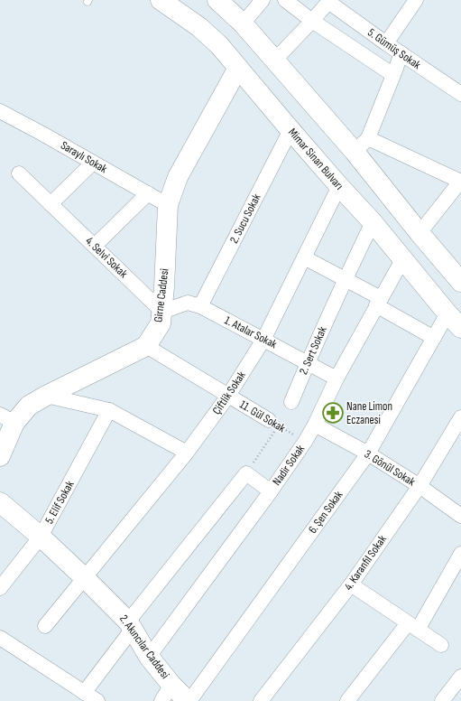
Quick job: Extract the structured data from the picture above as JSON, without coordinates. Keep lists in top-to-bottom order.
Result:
{
  "streets": {
    "main road": ["Mimar Sinan Bulvarı", "Girne Caddesi", "2. Akıncılar Caddesi"],
    "street": [
      "5. Gümüş Sokak",
      "Saraylı Sokak",
      "2. Sucu Sokak",
      "4. Selvi Sokak",
      "1. Atalar Sokak",
      "2. Sert Sokak",
      "Çiftlik Sokak",
      "11. Gül Sokak",
      "Nadir Sokak",
      "3. Gönül Sokak",
      "5. Elif Sokak",
      "6. Şen Sokak",
      "4. Karanfil Sokak"
    ]
  },
  "crossings": [
    ["Saraylı Sokak", "Girne Caddesi"],
    ["Mimar Sinan Bulvarı", "2. Sucu Sokak"],
    ["Mimar Sinan Bulvarı", "Girne Caddesi"],
    ["Mimar Sinan Bulvarı", "2. Sert Sokak"],
    ["Mimar Sinan Bulvarı", "Çiftlik Sokak"],
    ["Mimar Sinan Bulvarı", "Nadir Sokak"],
    ["Mimar Sinan Bulvarı", "6. Şen Sokak"],
    ["2. Sucu Sokak", "1. Atalar Sokak"],
    ["4. Selvi Sokak", "Girne Caddesi"],
    ["4. Selvi Sokak", "1. Atalar Sokak"],
    ["Girne Caddesi", "1. Atalar Sokak"],
    ["Girne Caddesi", "11. Gül Sokak"],
    ["1. Atalar Sokak", "2. Sert Sokak"],
    ["1. Atalar Sokak", "Çiftlik Sokak"],
    ["1. Atalar Sokak", "Nadir Sokak"],
    ["Çiftlik Sokak", "11. Gül Sokak"],
    ["Çiftlik Sokak", "2. Akıncılar Caddesi"],
    ["11. Gül Sokak", "Nadir Sokak"],
    ["Nadir Sokak", "3. Gönül Sokak"],
    ["Nadir Sokak", "2. Akıncılar Caddesi"],
    ["3. Gönül Sokak", "6. Şen Sokak"],
    ["3. Gönül Sokak", "4. Karanfil Sokak"],
    ["5. Elif Sokak", "2. Akıncılar Caddesi"],
    ["6. Şen Sokak", "2. Akıncılar Caddesi"]
  ],
  "places": {
    "pharmacy": ["Nane Limon Eczanesi"]
  }
}
